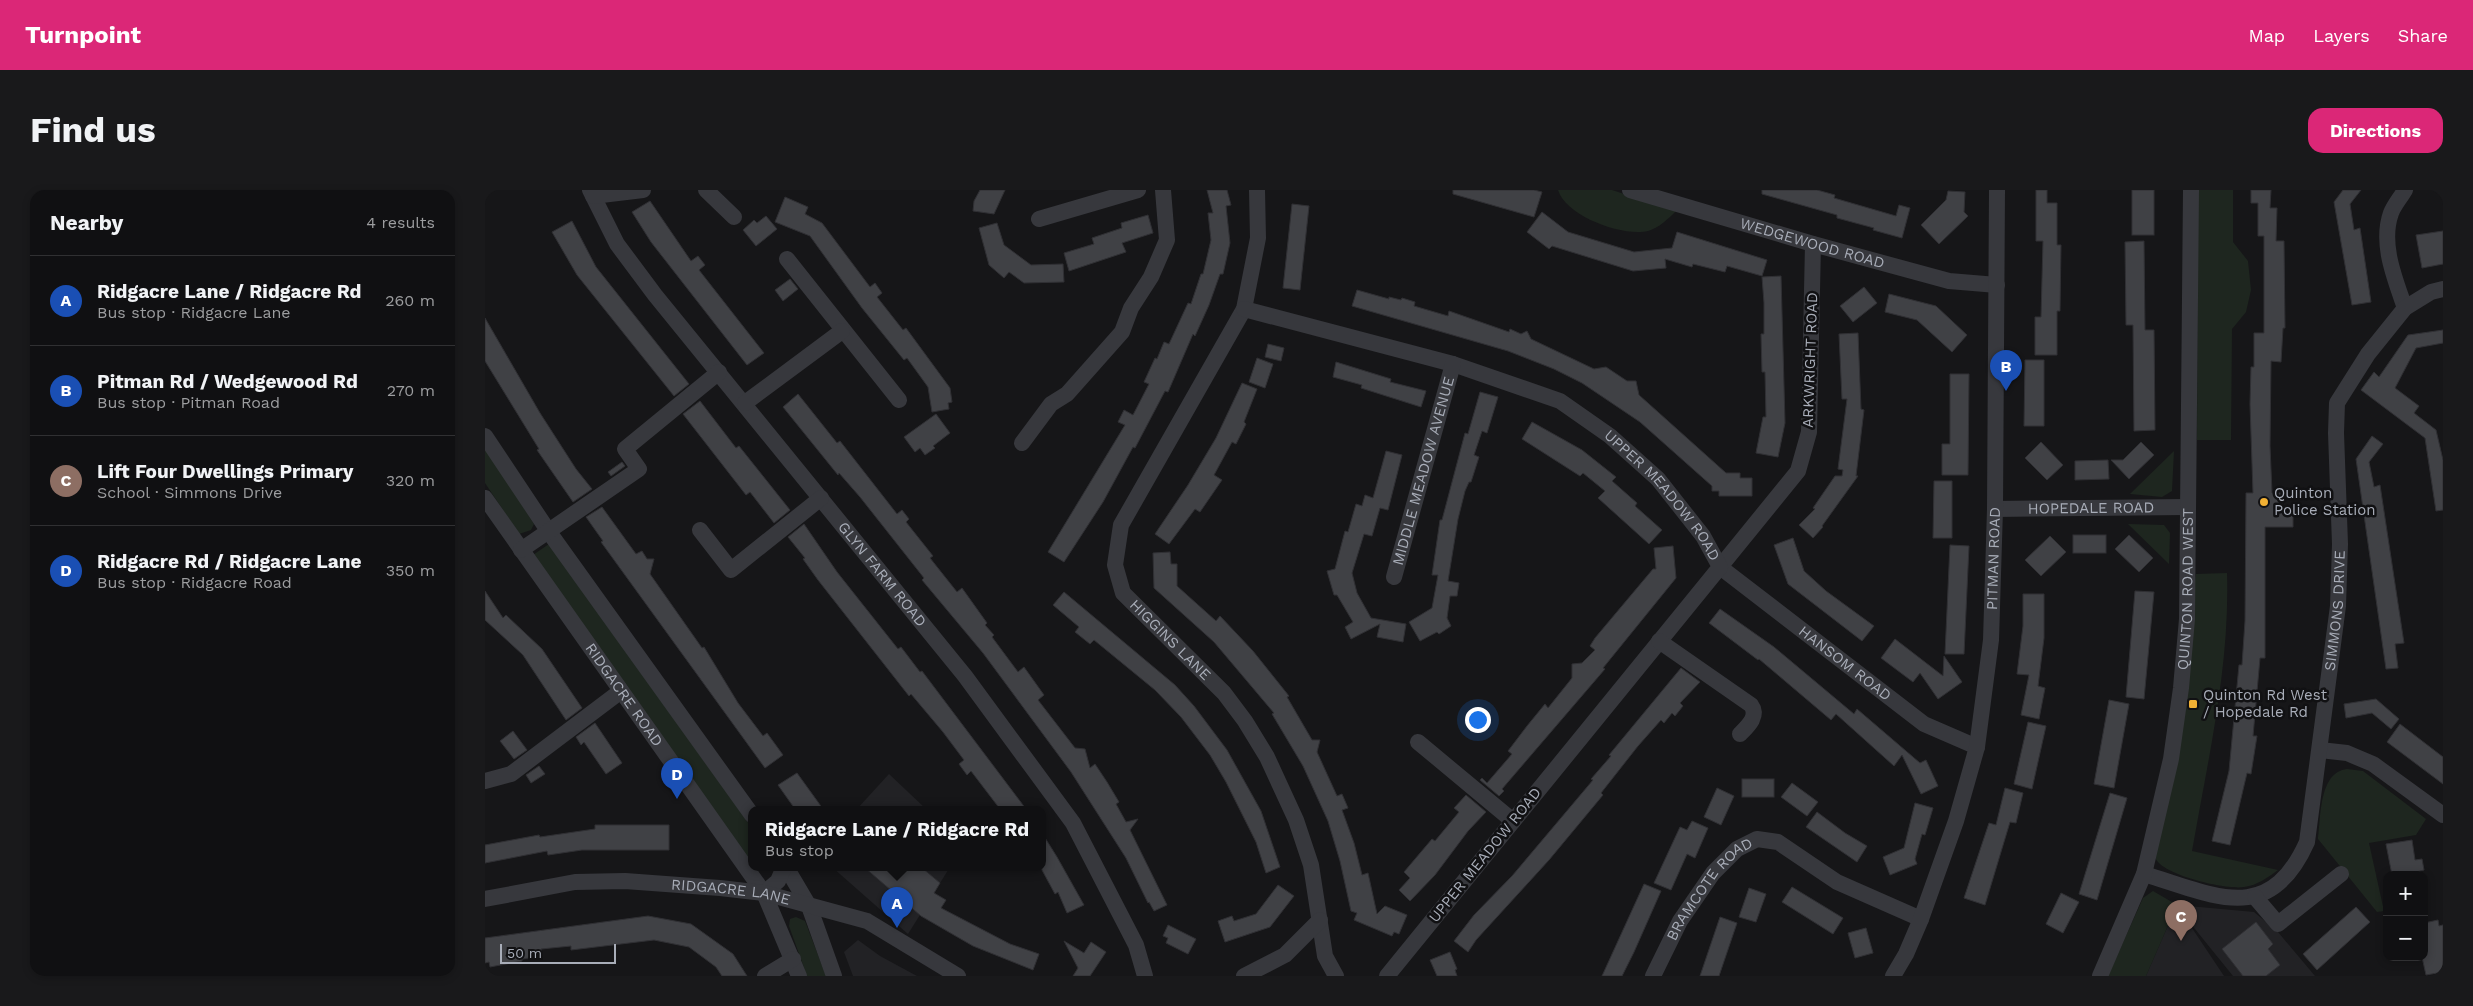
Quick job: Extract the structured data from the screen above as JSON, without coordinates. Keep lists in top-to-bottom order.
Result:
{
  "streets": {
    "street": [
      "WEDGEWOOD ROAD",
      "ARKWRIGHT ROAD",
      "MIDDLE MEADOW AVENUE",
      "UPPER MEADOW ROAD",
      "HOPEDALE ROAD",
      "PITMAN ROAD",
      "GLYN FARM ROAD",
      "QUINTON ROAD WEST",
      "SIMMONS DRIVE",
      "HIGGINS LANE",
      "HANSOM ROAD",
      "RIDGACRE ROAD",
      "RIDGACRE LANE",
      "BRAMCOTE ROAD"
    ]
  },
  "crossings": [
    ["WEDGEWOOD ROAD", "ARKWRIGHT ROAD"],
    ["WEDGEWOOD ROAD", "PITMAN ROAD"],
    ["ARKWRIGHT ROAD", "UPPER MEADOW ROAD"],
    ["ARKWRIGHT ROAD", "HANSOM ROAD"],
    ["MIDDLE MEADOW AVENUE", "UPPER MEADOW ROAD"],
    ["UPPER MEADOW ROAD", "HIGGINS LANE"],
    ["UPPER MEADOW ROAD", "HANSOM ROAD"],
    ["HOPEDALE ROAD", "PITMAN ROAD"],
    ["HOPEDALE ROAD", "QUINTON ROAD WEST"],
    ["PITMAN ROAD", "HANSOM ROAD"],
    ["PITMAN ROAD", "BRAMCOTE ROAD"],
    ["QUINTON ROAD WEST", "SIMMONS DRIVE"],
    ["RIDGACRE ROAD", "RIDGACRE LANE"]
  ],
  "places": {
    "other": ["Quinton Police Station"],
    "transit": ["Quinton Rd West / Hopedale Rd"]
  },
  "scale_bar": "50 m",
  "page": {
    "header": "Turnpoint",
    "nav": ["Map", "Layers", "Share"],
    "buttons": "Directions",
    "title": "Find us",
    "heading": ["Nearby", "4 results"],
    "list": [
      {
        "mark": "A",
        "name": "Ridgacre Lane / Ridgacre Rd",
        "note": "Bus stop · Ridgacre Lane",
        "value": "260 m"
      },
      {
        "mark": "B",
        "name": "Pitman Rd / Wedgewood Rd",
        "note": "Bus stop · Pitman Road",
        "value": "270 m"
      },
      {
        "mark": "C",
        "name": "Lift Four Dwellings Primary",
        "note": "School · Simmons Drive",
        "value": "320 m"
      },
      {
        "mark": "D",
        "name": "Ridgacre Rd / Ridgacre Lane",
        "note": "Bus stop · Ridgacre Road",
        "value": "350 m"
      }
    ],
    "pins": [
      "B",
      "D",
      "A",
      "C"
    ],
    "popup": ["Ridgacre Lane / Ridgacre Rd", "Bus stop"],
    "map_buttons": ["+", "−"],
    "scale": "50 m"
  }
}
